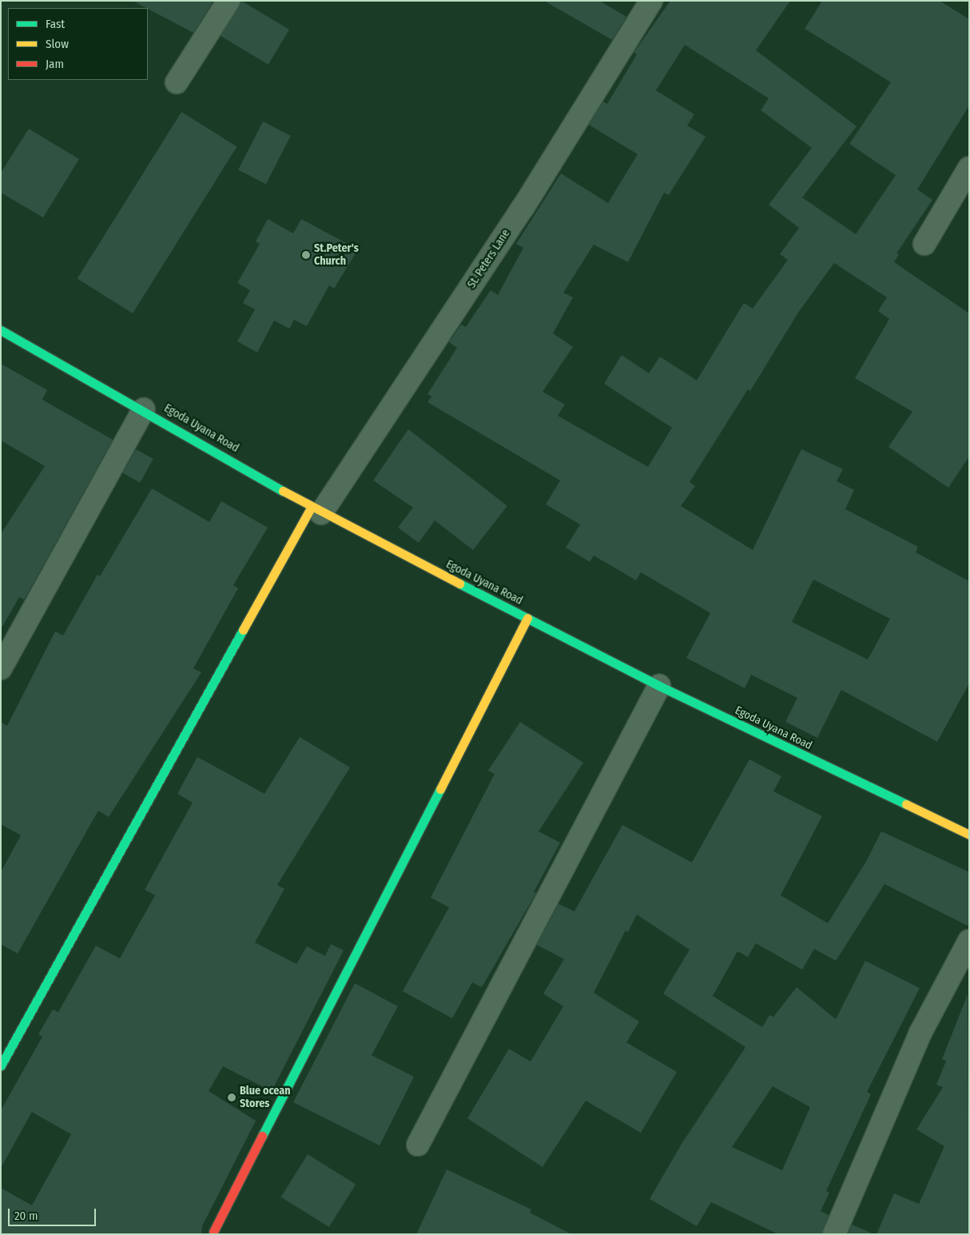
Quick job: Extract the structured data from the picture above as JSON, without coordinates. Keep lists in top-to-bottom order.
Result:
{
  "streets": {
    "street": ["St. Peters Lane", "Egoda Uyana Road"]
  },
  "crossings": [
    ["St. Peters Lane", "Egoda Uyana Road"]
  ],
  "places": ["St.Peter's Church", "Blue ocean Stores"],
  "legend": ["Fast", "Slow", "Jam"],
  "scale_bar": "20 m"
}
